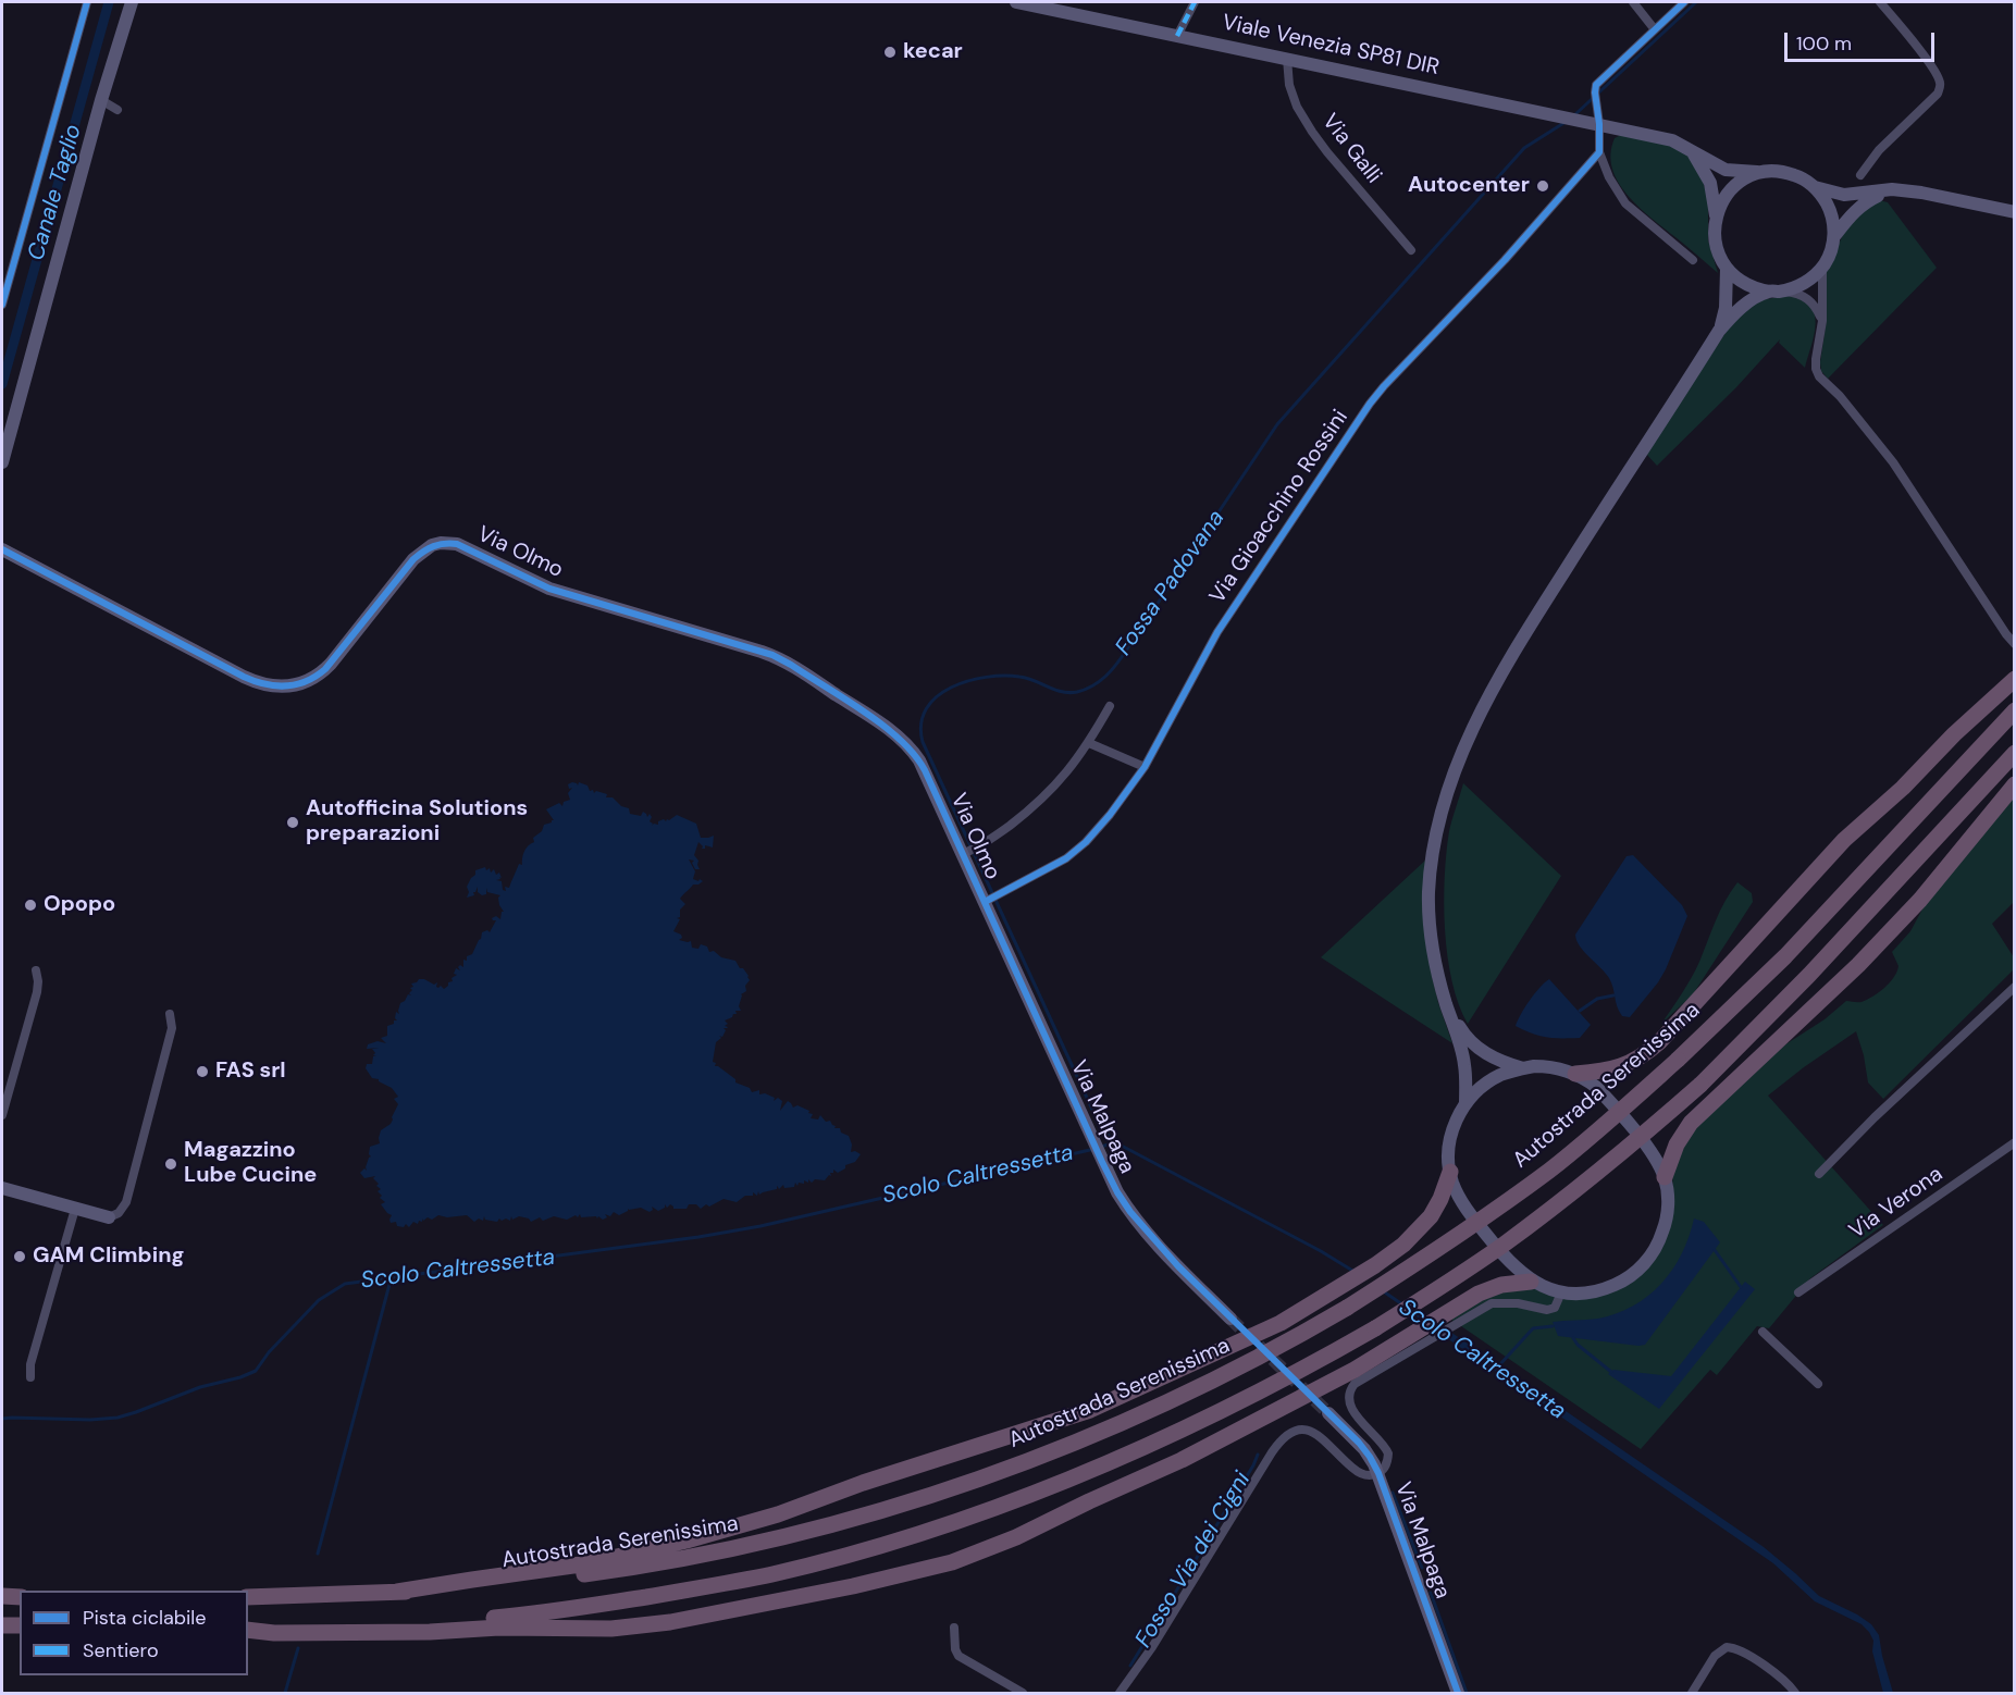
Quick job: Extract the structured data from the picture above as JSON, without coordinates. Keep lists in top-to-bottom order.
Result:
{
  "streets": {
    "highway": ["Autostrada Serenissima"],
    "main road": ["Viale Venezia SP81 DIR", "Via Olmo", "Via Malpaga"],
    "street": ["Via Galli", "Via Gioacchino Rossini", "Via Verona"]
  },
  "crossings": [
    ["Viale Venezia SP81 DIR", "Via Galli"],
    ["Via Gioacchino Rossini", "Via Olmo"],
    ["Via Gioacchino Rossini", "Via Malpaga"],
    ["Via Olmo", "Via Malpaga"]
  ],
  "water": [
    "Canale Taglio",
    "Fossa Padovana",
    "Scolo Caltressetta",
    "Fosso Via dei Cigni"
  ],
  "places": [
    "kecar",
    "Autocenter",
    "Autofficina Solutions preparazioni",
    "Opopo",
    "FAS srl",
    "Magazzino Lube Cucine",
    "GAM Climbing"
  ],
  "legend": ["Pista ciclabile", "Sentiero"],
  "scale_bar": "100 m"
}
